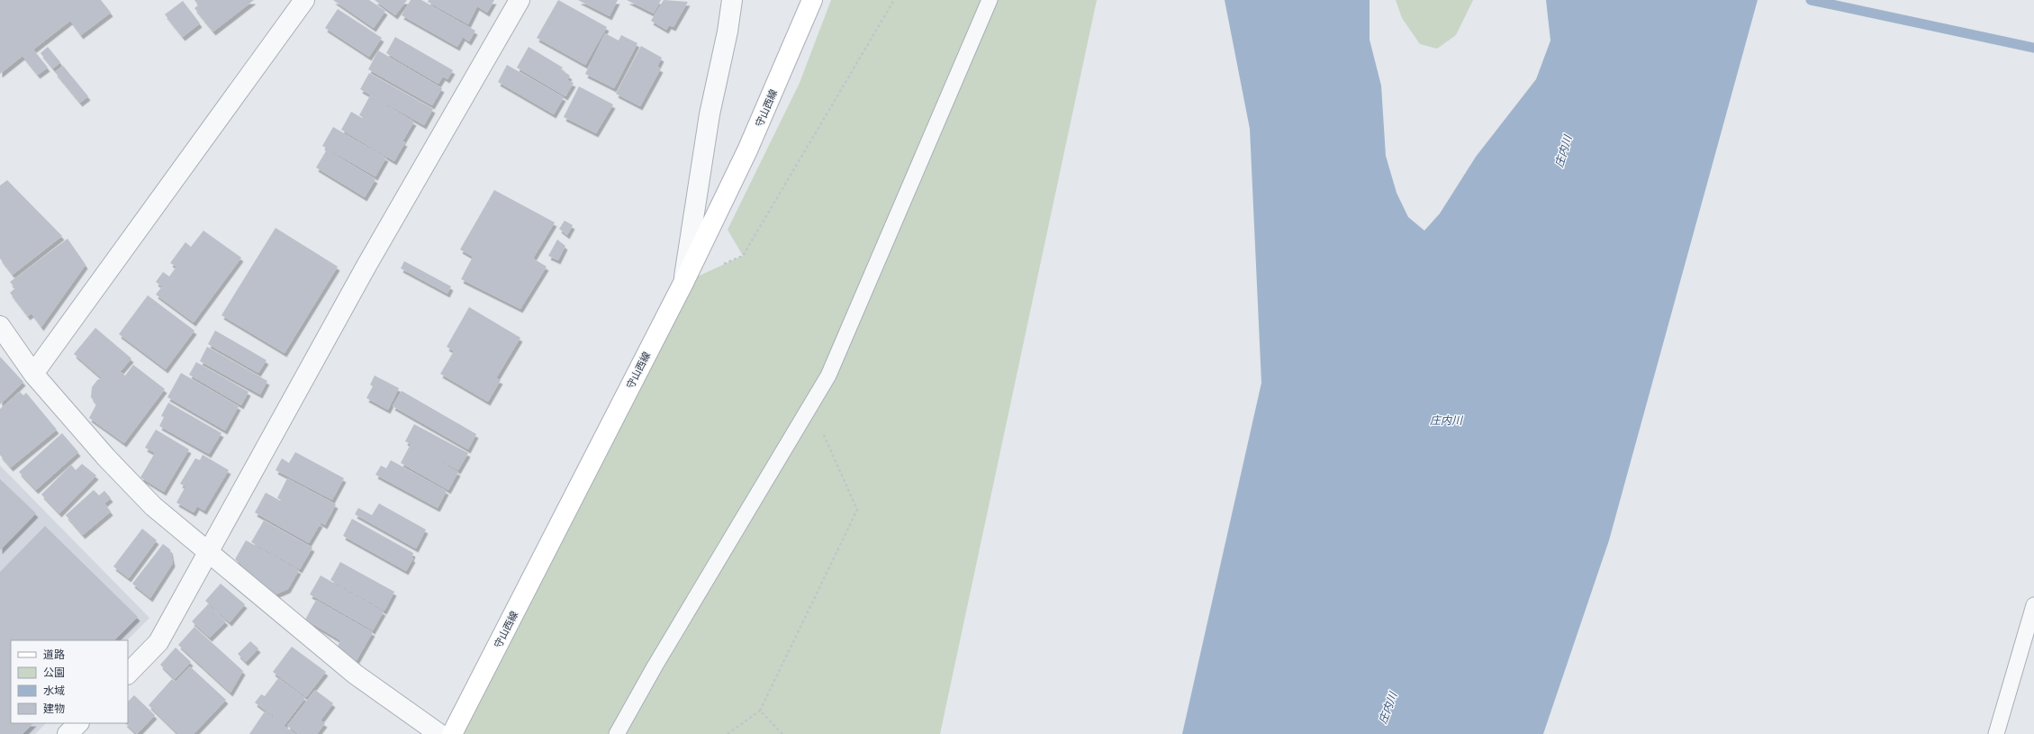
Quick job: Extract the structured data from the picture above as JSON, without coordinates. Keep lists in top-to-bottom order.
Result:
{
  "streets": {
    "main road": ["守山西線"]
  },
  "water": ["庄内川"],
  "legend": [
    "道路",
    "公園",
    "水域",
    "建物"
  ]
}
